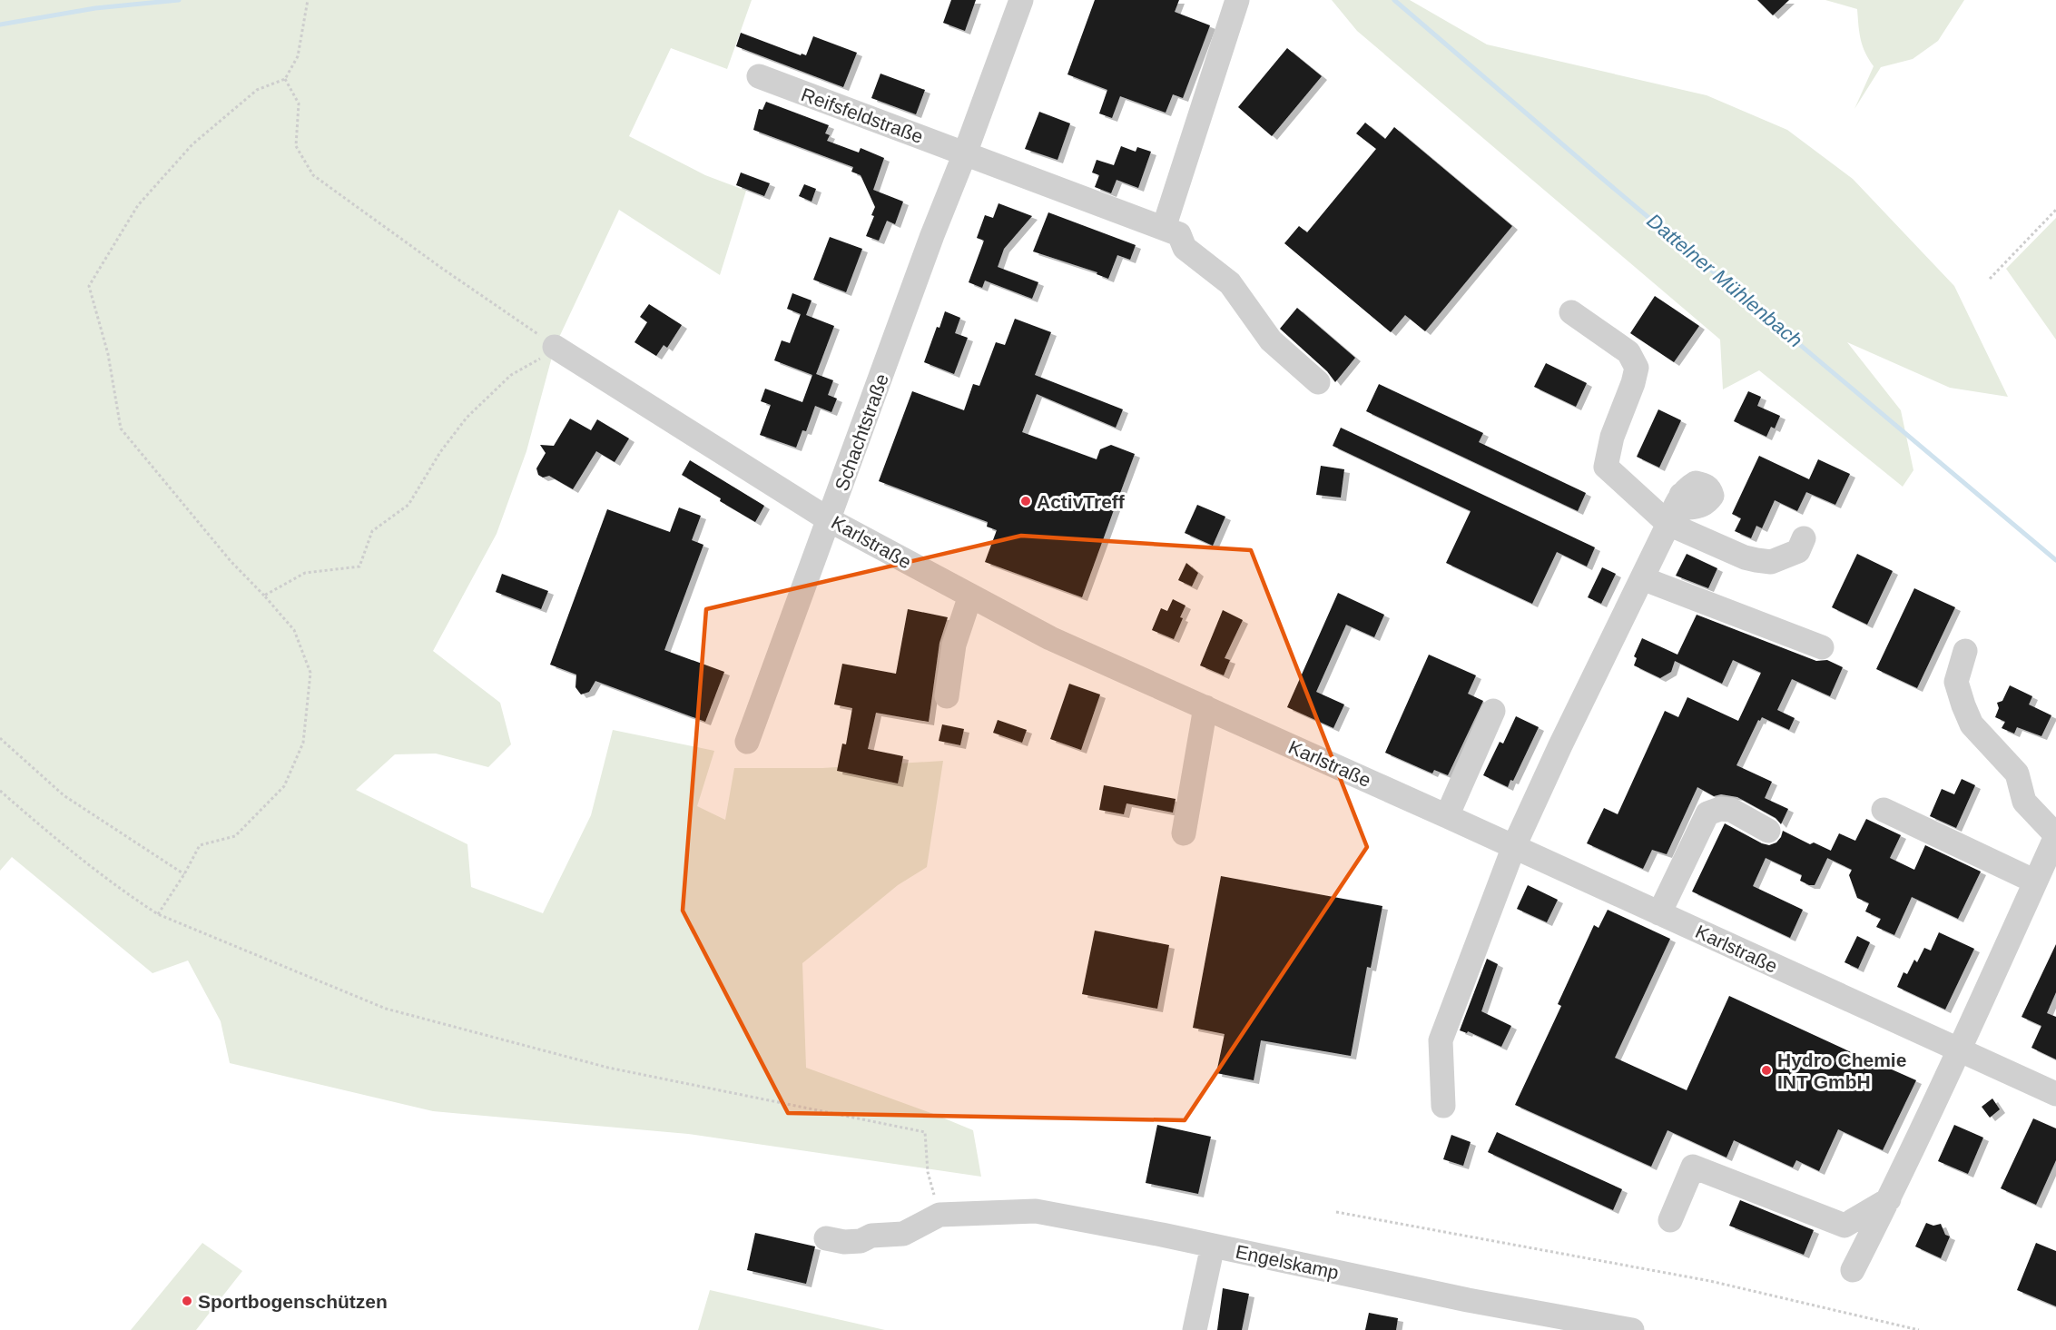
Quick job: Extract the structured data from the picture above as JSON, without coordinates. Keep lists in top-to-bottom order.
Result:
{
  "streets": {
    "street": [
      "Reifsfeldstraße",
      "Schachtstraße",
      "Karlstraße",
      "Engelskamp"
    ]
  },
  "crossings": [
    ["Reifsfeldstraße", "Schachtstraße"],
    ["Schachtstraße", "Karlstraße"]
  ],
  "water": ["Dattelner Mühlenbach"],
  "places": ["ActivTreff", "Hydro Chemie INT GmbH", "Sportbogenschützen"]
}
